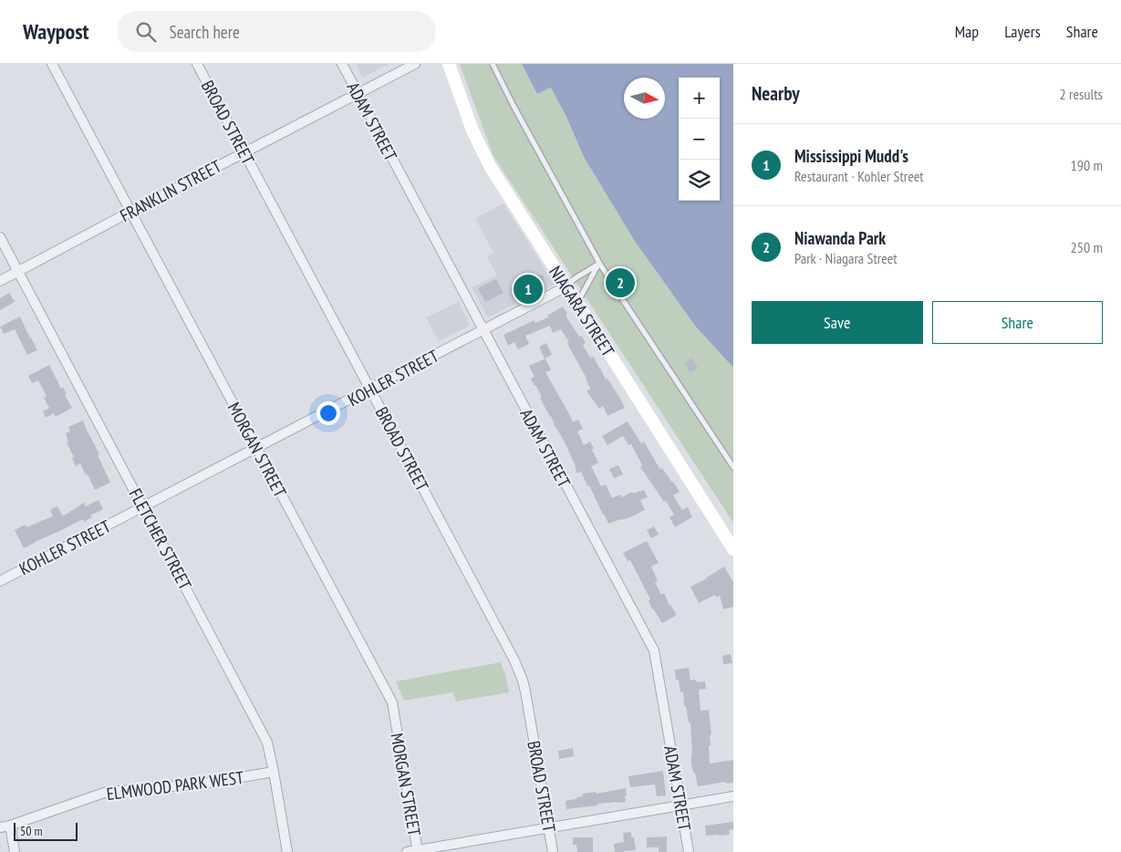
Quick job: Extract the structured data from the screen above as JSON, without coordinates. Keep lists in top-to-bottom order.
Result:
{
  "streets": {
    "main road": ["NIAGARA STREET"],
    "street": [
      "ADAM STREET",
      "BROAD STREET",
      "FRANKLIN STREET",
      "KOHLER STREET",
      "MORGAN STREET",
      "FLETCHER STREET",
      "ELMWOOD PARK WEST"
    ]
  },
  "crossings": [
    ["ADAM STREET", "FRANKLIN STREET"],
    ["ADAM STREET", "KOHLER STREET"],
    ["BROAD STREET", "FRANKLIN STREET"],
    ["BROAD STREET", "KOHLER STREET"],
    ["FRANKLIN STREET", "MORGAN STREET"],
    ["FRANKLIN STREET", "FLETCHER STREET"],
    ["NIAGARA STREET", "KOHLER STREET"],
    ["KOHLER STREET", "MORGAN STREET"],
    ["KOHLER STREET", "FLETCHER STREET"],
    ["FLETCHER STREET", "ELMWOOD PARK WEST"]
  ],
  "scale_bar": "50 m",
  "north": "right",
  "page": {
    "header": "Waypost",
    "search": "Search here",
    "nav": ["Map", "Layers", "Share"],
    "heading": ["Nearby", "2 results"],
    "map_buttons": ["+", "−"],
    "list": [
      {
        "mark": "1",
        "name": "Mississippi Mudd's",
        "note": "Restaurant · Kohler Street",
        "value": "190 m"
      },
      {
        "mark": "2",
        "name": "Niawanda Park",
        "note": "Park · Niagara Street",
        "value": "250 m"
      }
    ],
    "pins": ["2", "1"],
    "buttons": ["Save", "Share"],
    "scale": "50 m"
  }
}
